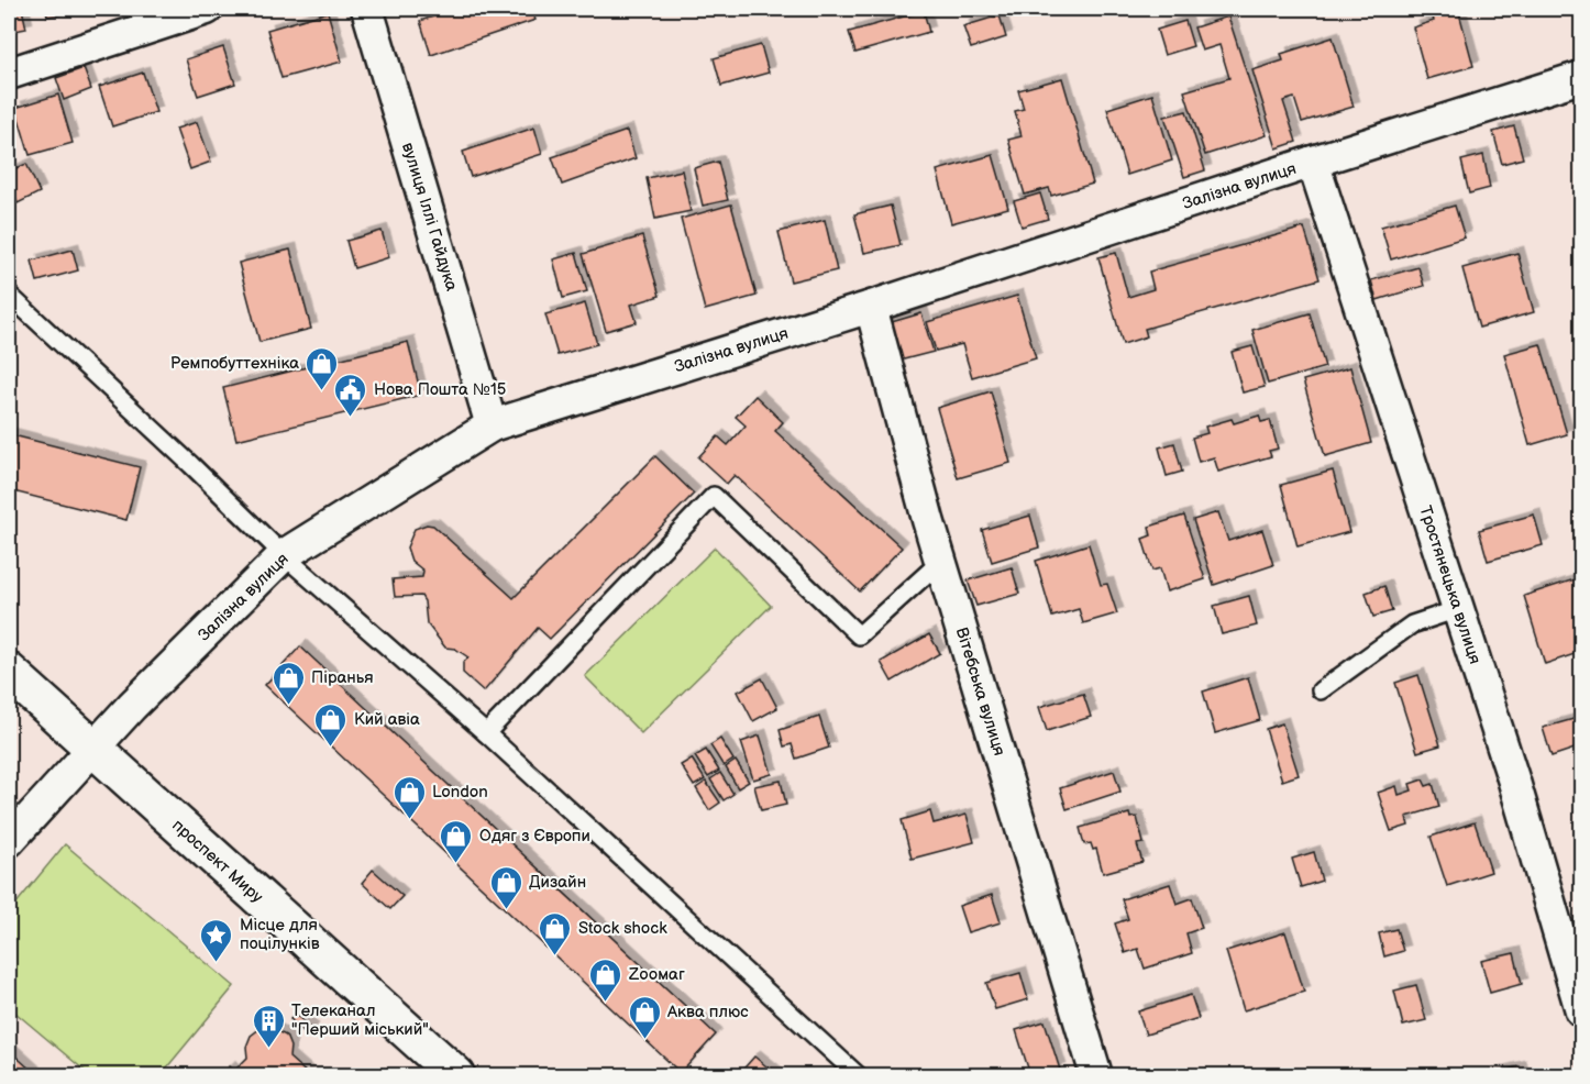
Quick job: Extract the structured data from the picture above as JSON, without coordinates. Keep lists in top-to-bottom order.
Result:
{
  "streets": {
    "main road": ["проспект Миру"],
    "street": [
      "Залізна вулиця",
      "вулиця Іллі Гайдука",
      "Тростянецька вулиця",
      "Вітебська вулиця"
    ]
  },
  "crossings": [
    ["Залізна вулиця", "вулиця Іллі Гайдука"],
    ["Залізна вулиця", "Тростянецька вулиця"],
    ["Залізна вулиця", "Вітебська вулиця"],
    ["Залізна вулиця", "проспект Миру"]
  ],
  "places": {
    "shop": [
      "Ремпобуттехніка",
      "Піранья",
      "Кий авіа",
      "London",
      "Одяг з Європи",
      "Дизайн",
      "Stock shock",
      "Zooмаг",
      "Аква плюс"
    ],
    "public building": ["Нова Пошта №15"],
    "place": ["Місце для поцілунків"],
    "building": ["Телеканал \"Перший мiський\""]
  }
}
